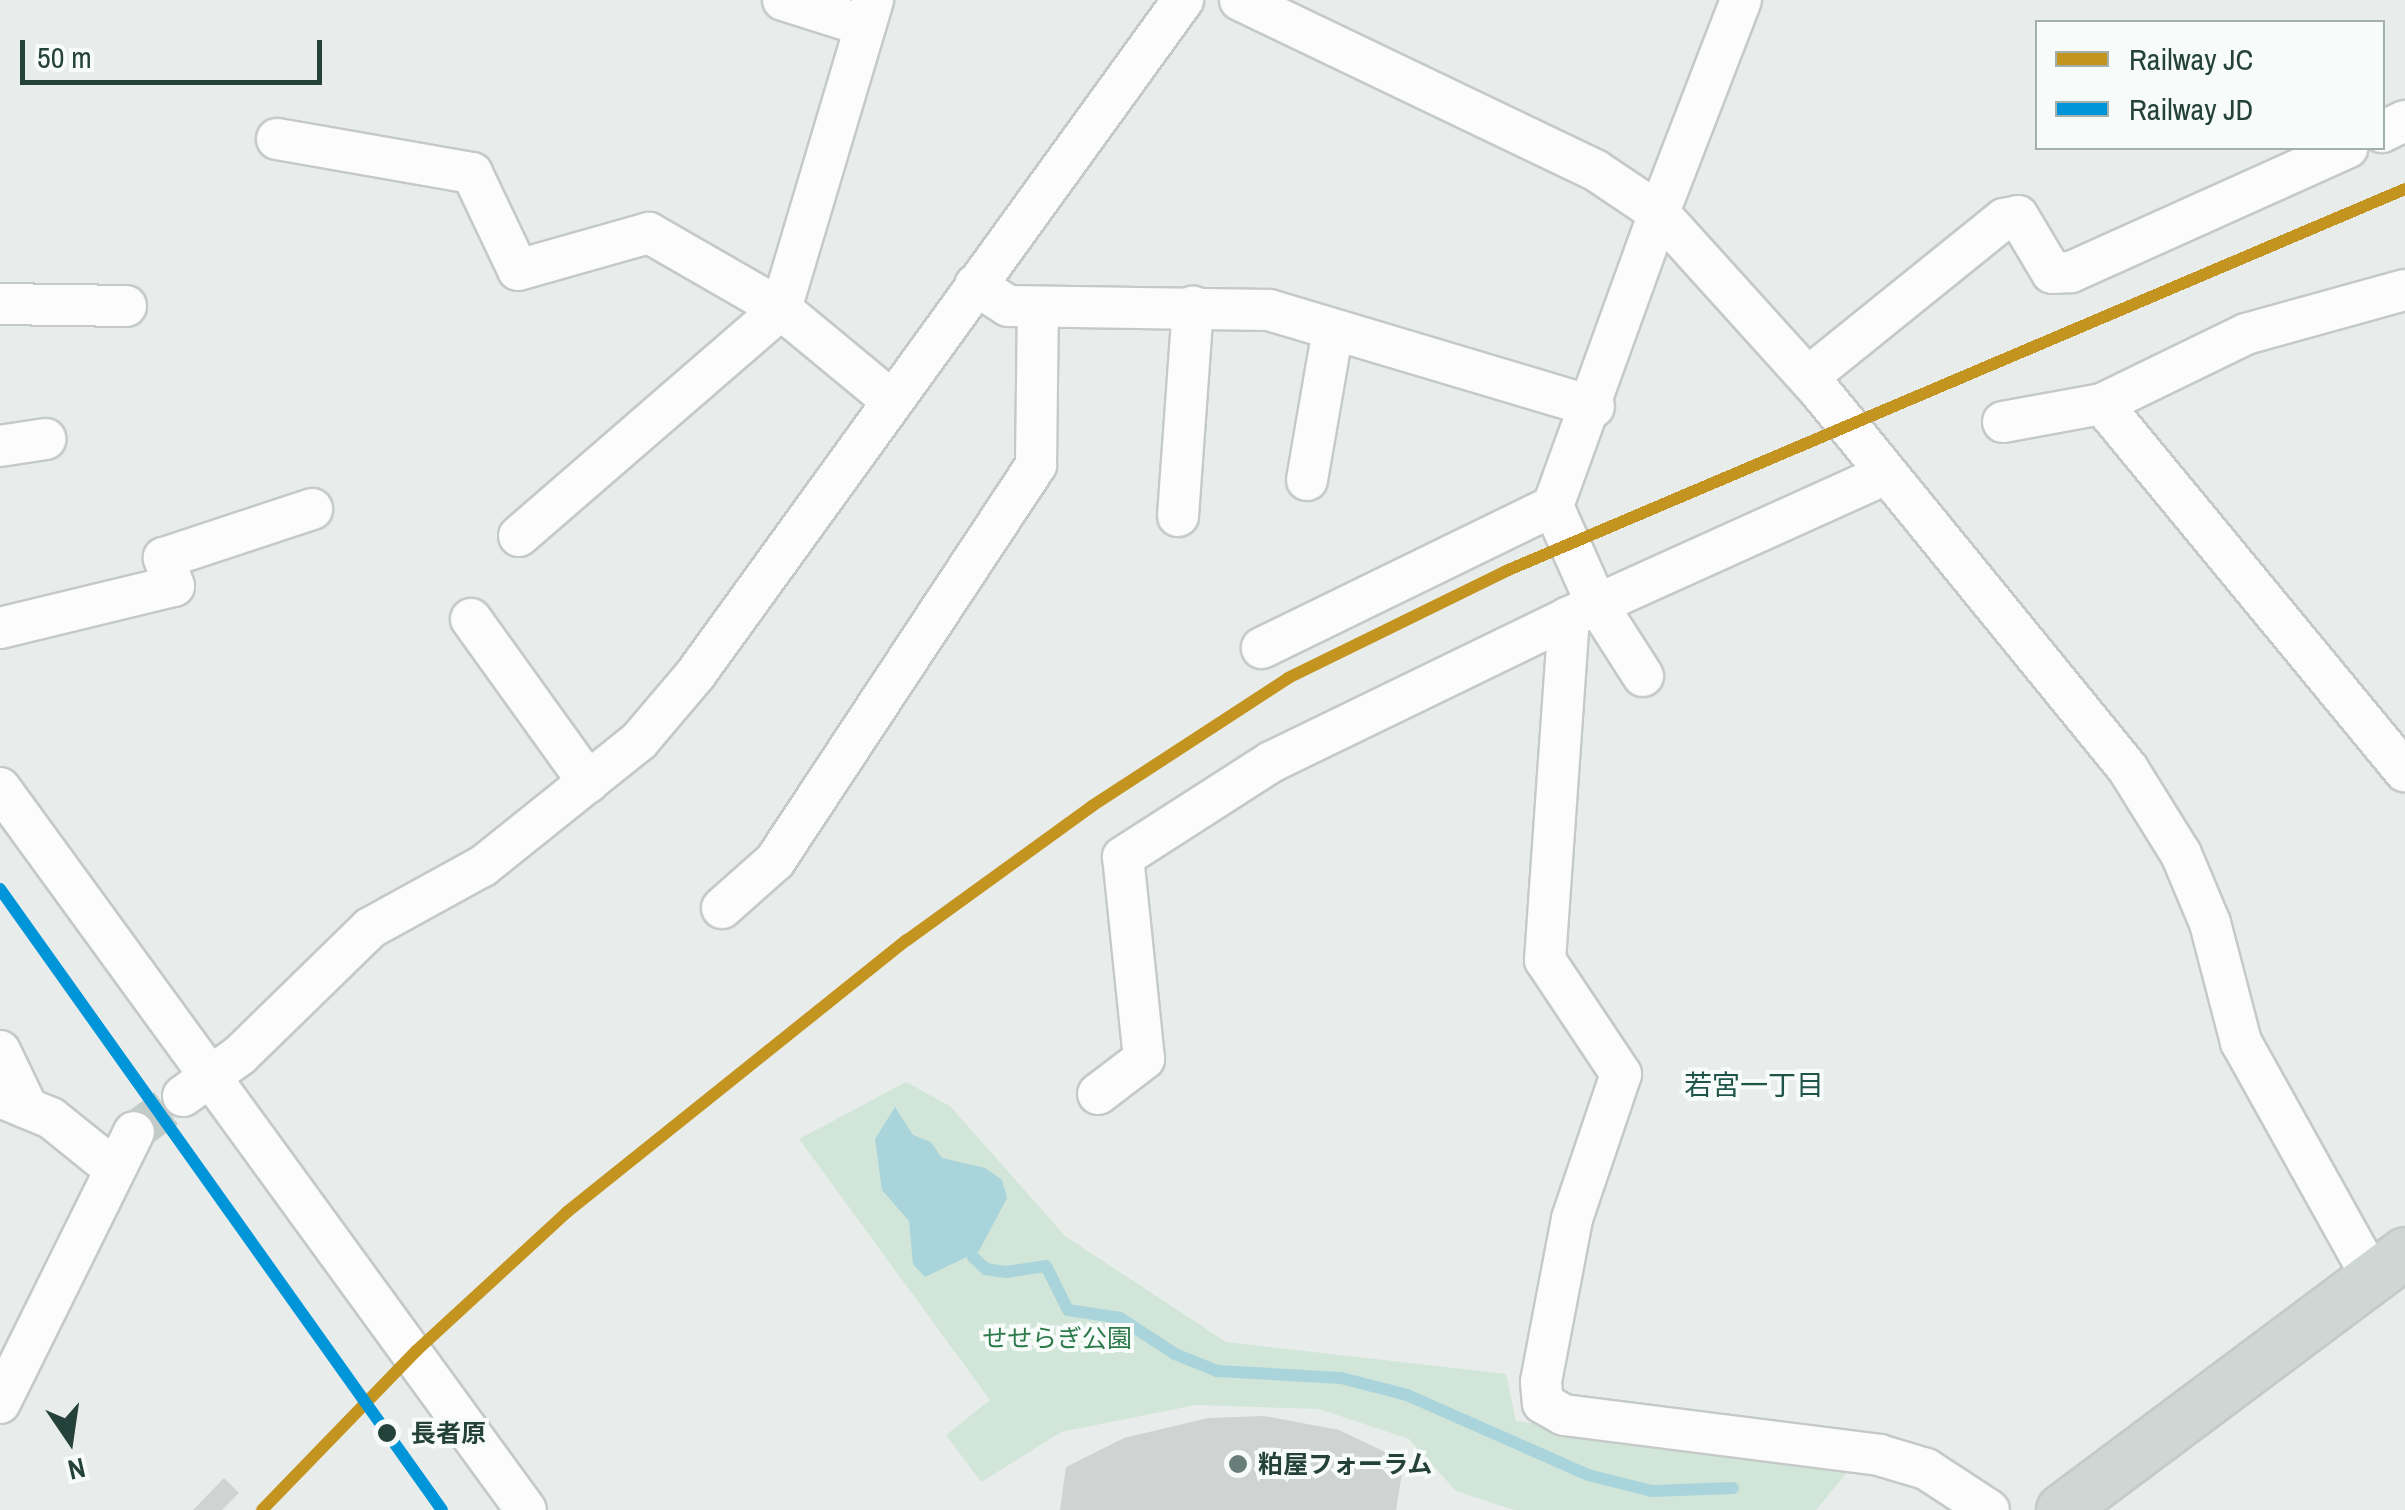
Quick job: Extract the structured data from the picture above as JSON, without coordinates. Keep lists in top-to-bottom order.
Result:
{
  "districts": ["若宮一丁目"],
  "parks": ["せせらぎ公園"],
  "places": ["長者原", "粕屋フォーラム"],
  "lines": ["rail line JC", "rail line JD"],
  "legend": ["Railway JC", "Railway JD"],
  "scale_bar": "50 m",
  "north": "bottom"
}
